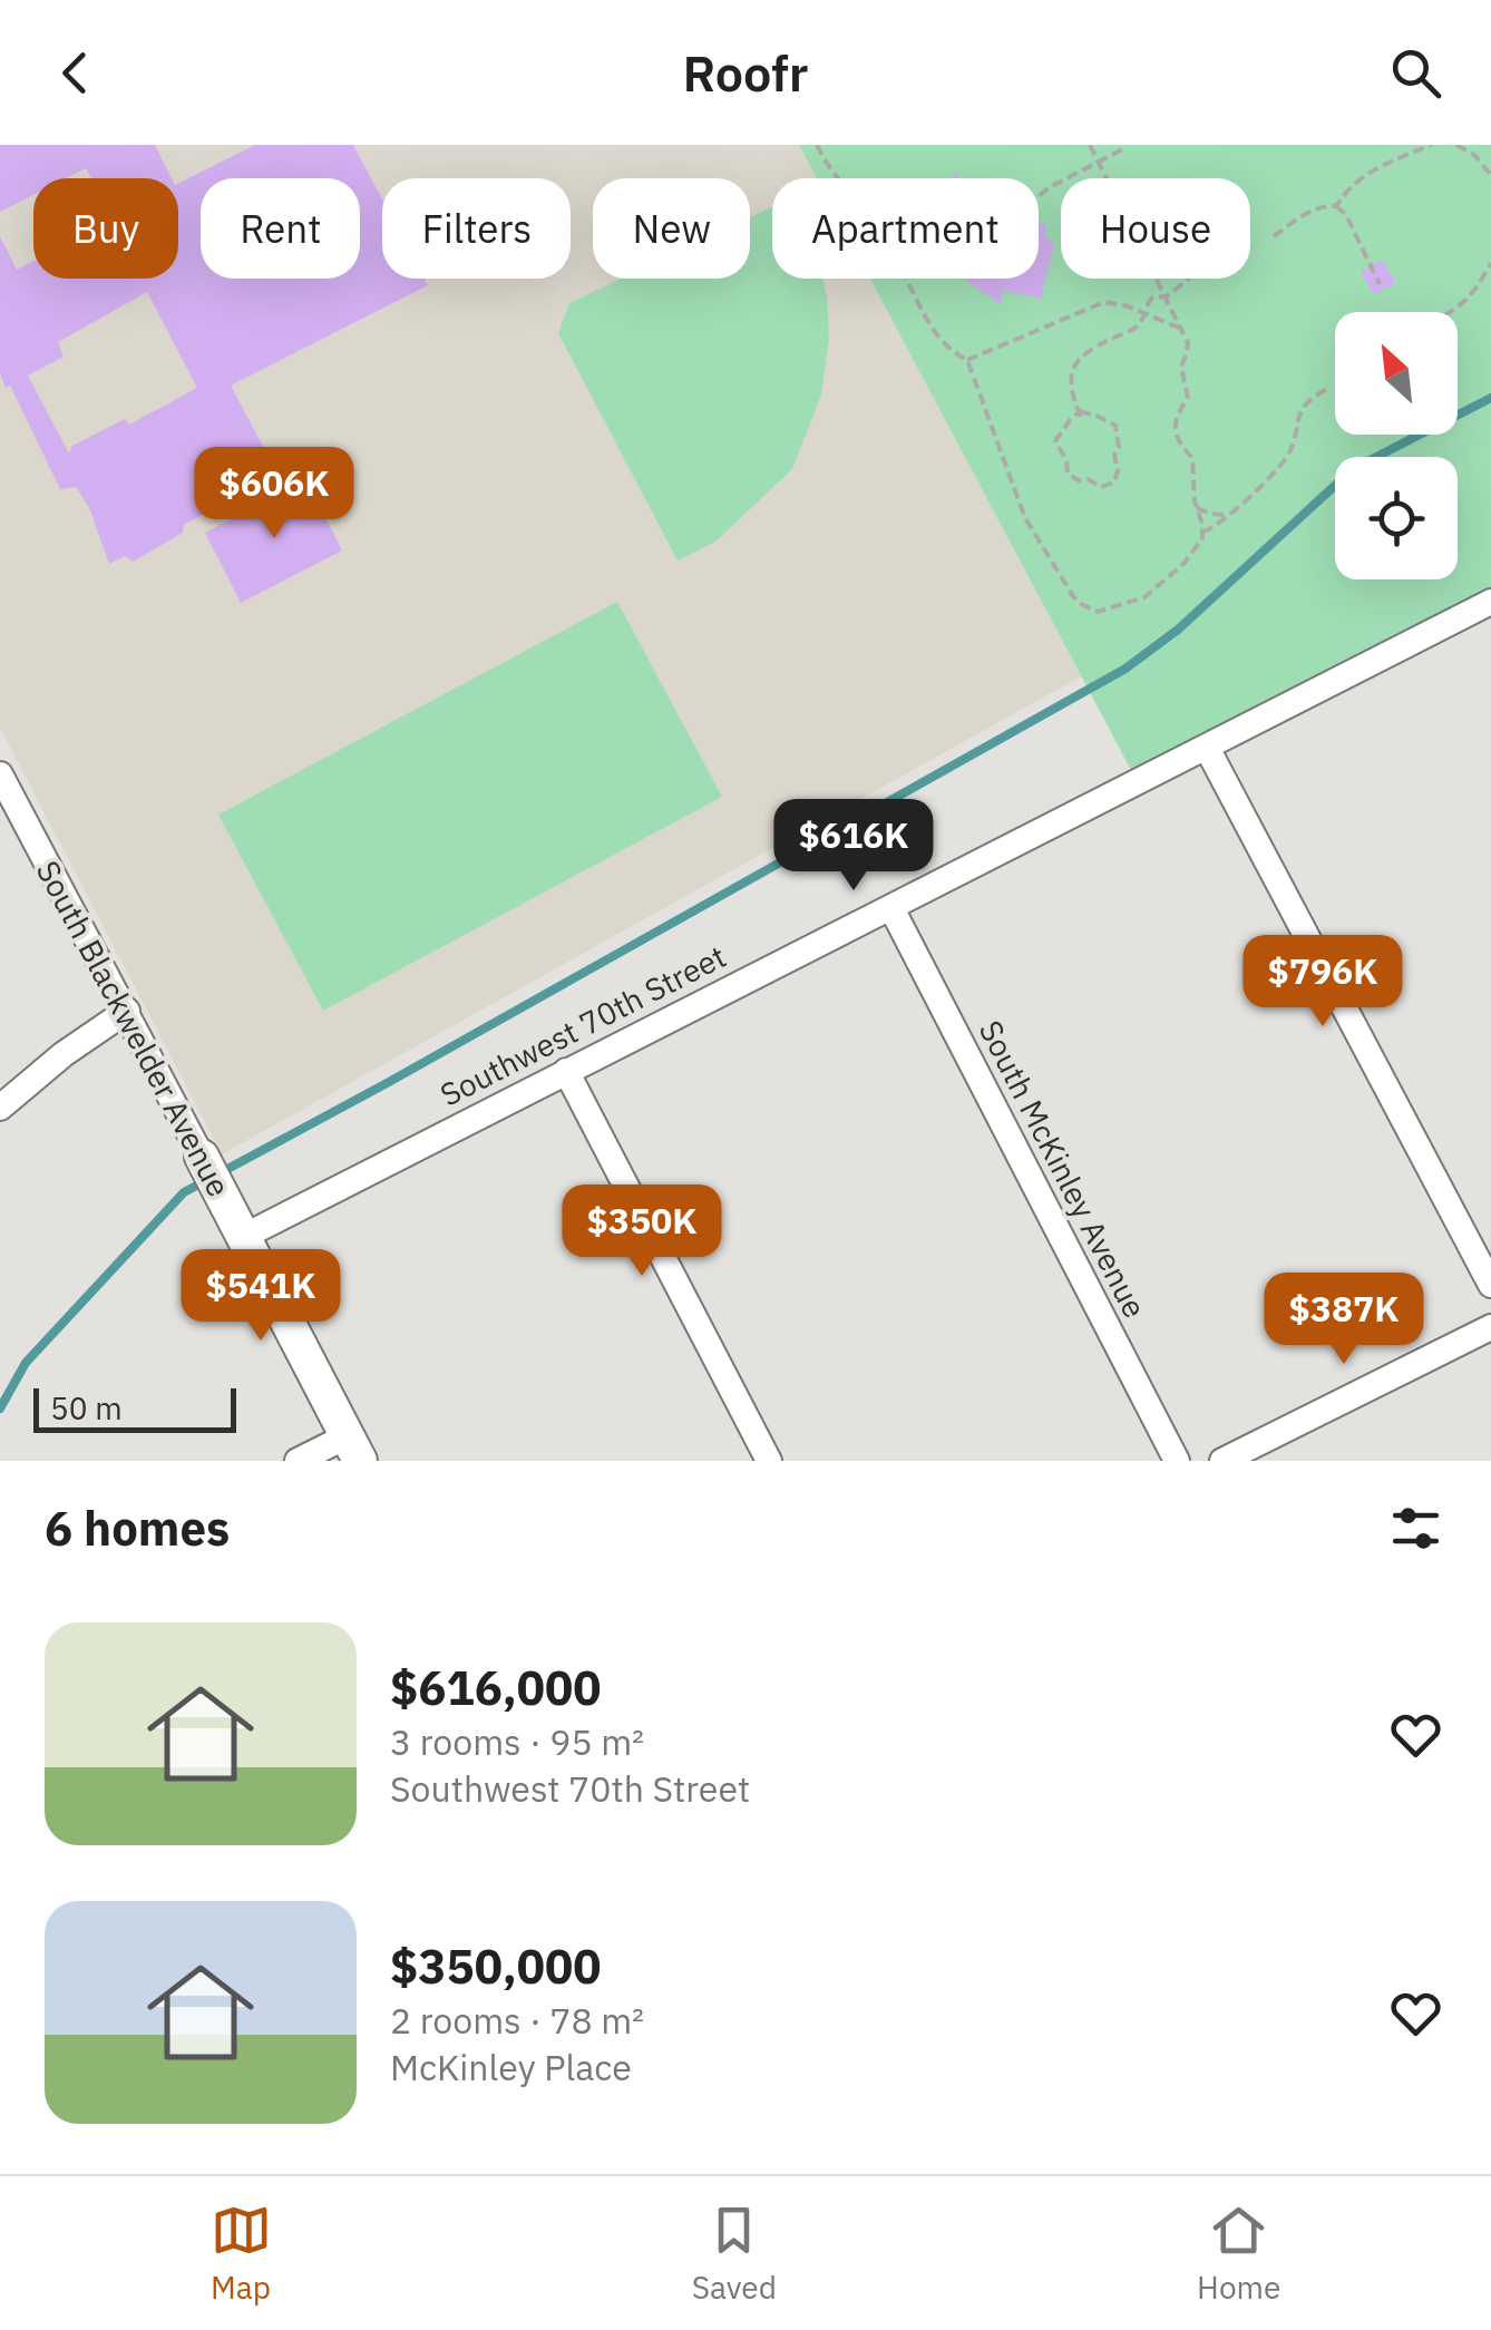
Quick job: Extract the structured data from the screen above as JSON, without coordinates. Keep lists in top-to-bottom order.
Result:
{
  "streets": {
    "street": ["Southwest 70th Street", "South Blackwelder Avenue", "South McKinley Avenue"]
  },
  "crossings": [
    ["Southwest 70th Street", "South Blackwelder Avenue"],
    ["Southwest 70th Street", "South McKinley Avenue"]
  ],
  "scale_bar": "50 m",
  "north": "top left",
  "page": {
    "header": "Roofr",
    "chip": [
      "Buy",
      "Rent",
      "Filters",
      "New",
      "Apartment",
      "House"
    ],
    "price": [
      "$606K",
      "$616K",
      "$796K",
      "$350K",
      "$541K",
      "$387K"
    ],
    "scale": "50 m",
    "heading": "6 homes",
    "list": [
      {
        "name": "$616,000",
        "note": "3 rooms · 95 m² · Southwest 70th Street"
      },
      {
        "name": "$350,000",
        "note": "2 rooms · 78 m² · McKinley Place"
      }
    ],
    "tabs": ["Map", "Saved", "Home"]
  }
}
